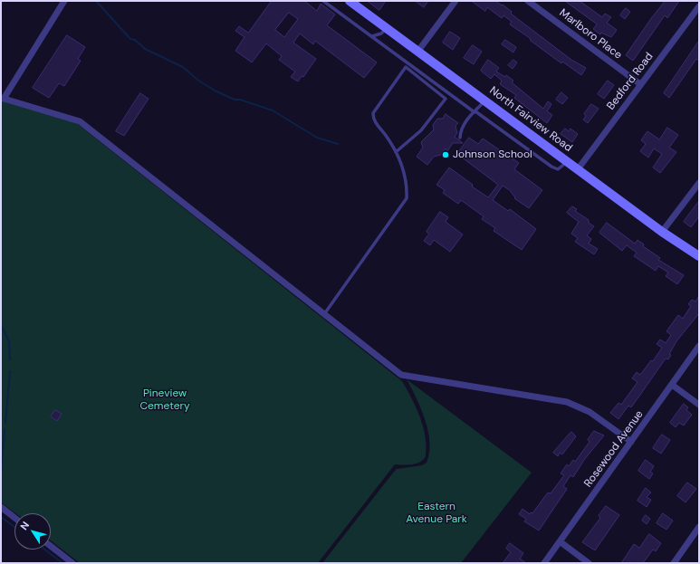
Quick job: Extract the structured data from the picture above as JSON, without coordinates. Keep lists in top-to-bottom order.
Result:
{
  "streets": {
    "main road": ["North Fairview Road"],
    "street": ["Marlboro Place", "Bedford Road", "Rosewood Avenue"]
  },
  "crossings": [
    ["Marlboro Place", "Bedford Road"],
    ["Bedford Road", "North Fairview Road"]
  ],
  "parks": ["Pineview Cemetery", "Eastern Avenue Park"],
  "places": ["Johnson School"],
  "north": "top left"
}
